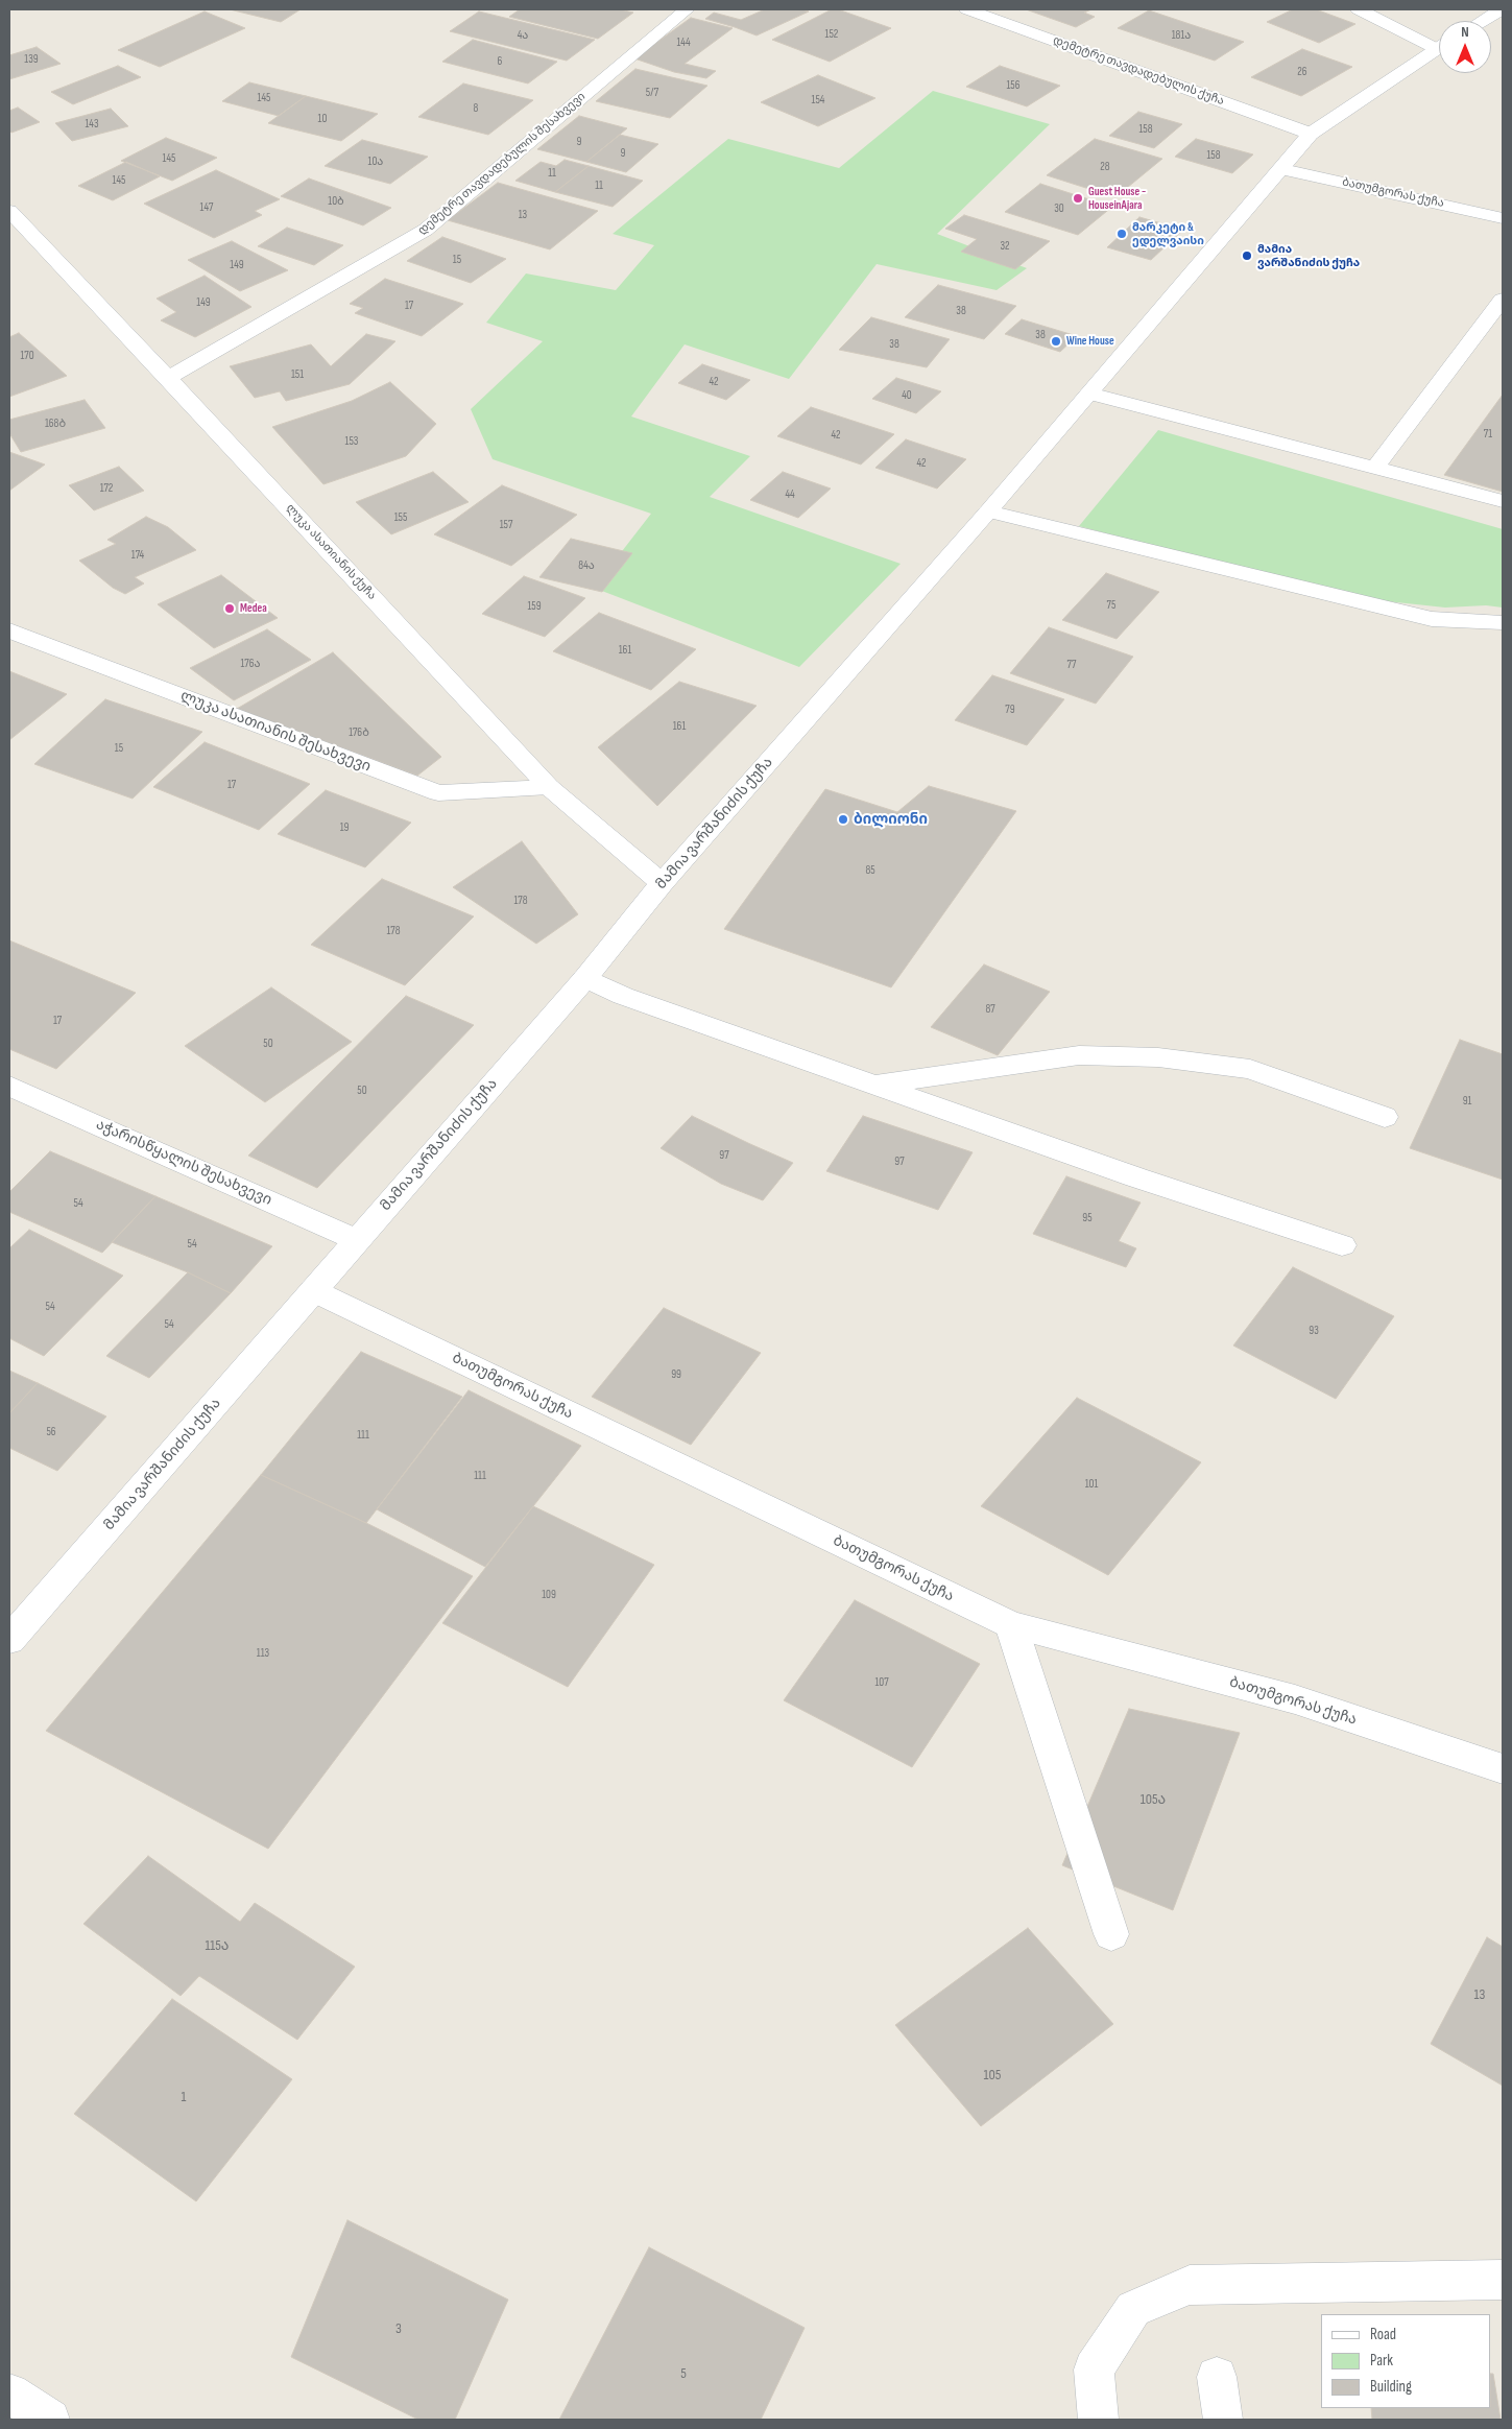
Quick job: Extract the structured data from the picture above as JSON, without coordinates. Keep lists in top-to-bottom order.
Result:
{
  "streets": {
    "street": [
      "დემეტრე თავდადებულის ქუჩა",
      "დემეტრე თავდადებულის შესახვევი",
      "ბათუმგორას ქუჩა",
      "ლუკა ასათიანის ქუჩა",
      "ლუკა ასათიანის შესახვევი",
      "მამია ვარშანიძის ქუჩა",
      "აჭარისწყალის შესახვევი"
    ]
  },
  "crossings": [
    ["დემეტრე თავდადებულის ქუჩა", "მამია ვარშანიძის ქუჩა"],
    ["დემეტრე თავდადებულის შესახვევი", "ლუკა ასათიანის ქუჩა"],
    ["ბათუმგორას ქუჩა", "მამია ვარშანიძის ქუჩა"],
    ["ლუკა ასათიანის ქუჩა", "ლუკა ასათიანის შესახვევი"],
    ["ლუკა ასათიანის ქუჩა", "მამია ვარშანიძის ქუჩა"],
    ["მამია ვარშანიძის ქუჩა", "აჭარისწყალის შესახვევი"]
  ],
  "places": [
    "Guest House - HouseinAjara",
    "მარკეტი & ედელვაისი",
    "მამია ვარშანიძის ქუჩა",
    "Wine House",
    "Medea",
    "ბილიონი"
  ],
  "house_numbers": [
    "152",
    "4ა",
    "181ა",
    "144",
    "139",
    "6",
    "26",
    "156",
    "5/7",
    "145",
    "154",
    "8",
    "10",
    "143",
    "158",
    "9",
    "9",
    "158",
    "145",
    "10ა",
    "28",
    "11",
    "145",
    "11",
    "10ბ",
    "147",
    "30",
    "13",
    "32",
    "15",
    "149",
    "149",
    "17",
    "38",
    "38",
    "38",
    "170",
    "151",
    "42",
    "40",
    "168ბ",
    "71",
    "42",
    "153",
    "42",
    "172",
    "44",
    "155",
    "157",
    "174",
    "84ა",
    "75",
    "159",
    "161",
    "176ა",
    "77",
    "79",
    "161",
    "176ბ",
    "15",
    "17",
    "19",
    "85",
    "178",
    "178",
    "87",
    "17",
    "50",
    "50",
    "91",
    "97",
    "97",
    "54",
    "95",
    "54",
    "54",
    "54",
    "93",
    "99",
    "56",
    "111",
    "111",
    "101",
    "109",
    "113",
    "107",
    "105ა",
    "115ა",
    "13",
    "105",
    "1",
    "3",
    "5"
  ],
  "legend": ["Road", "Park", "Building"],
  "north": "top"
}
